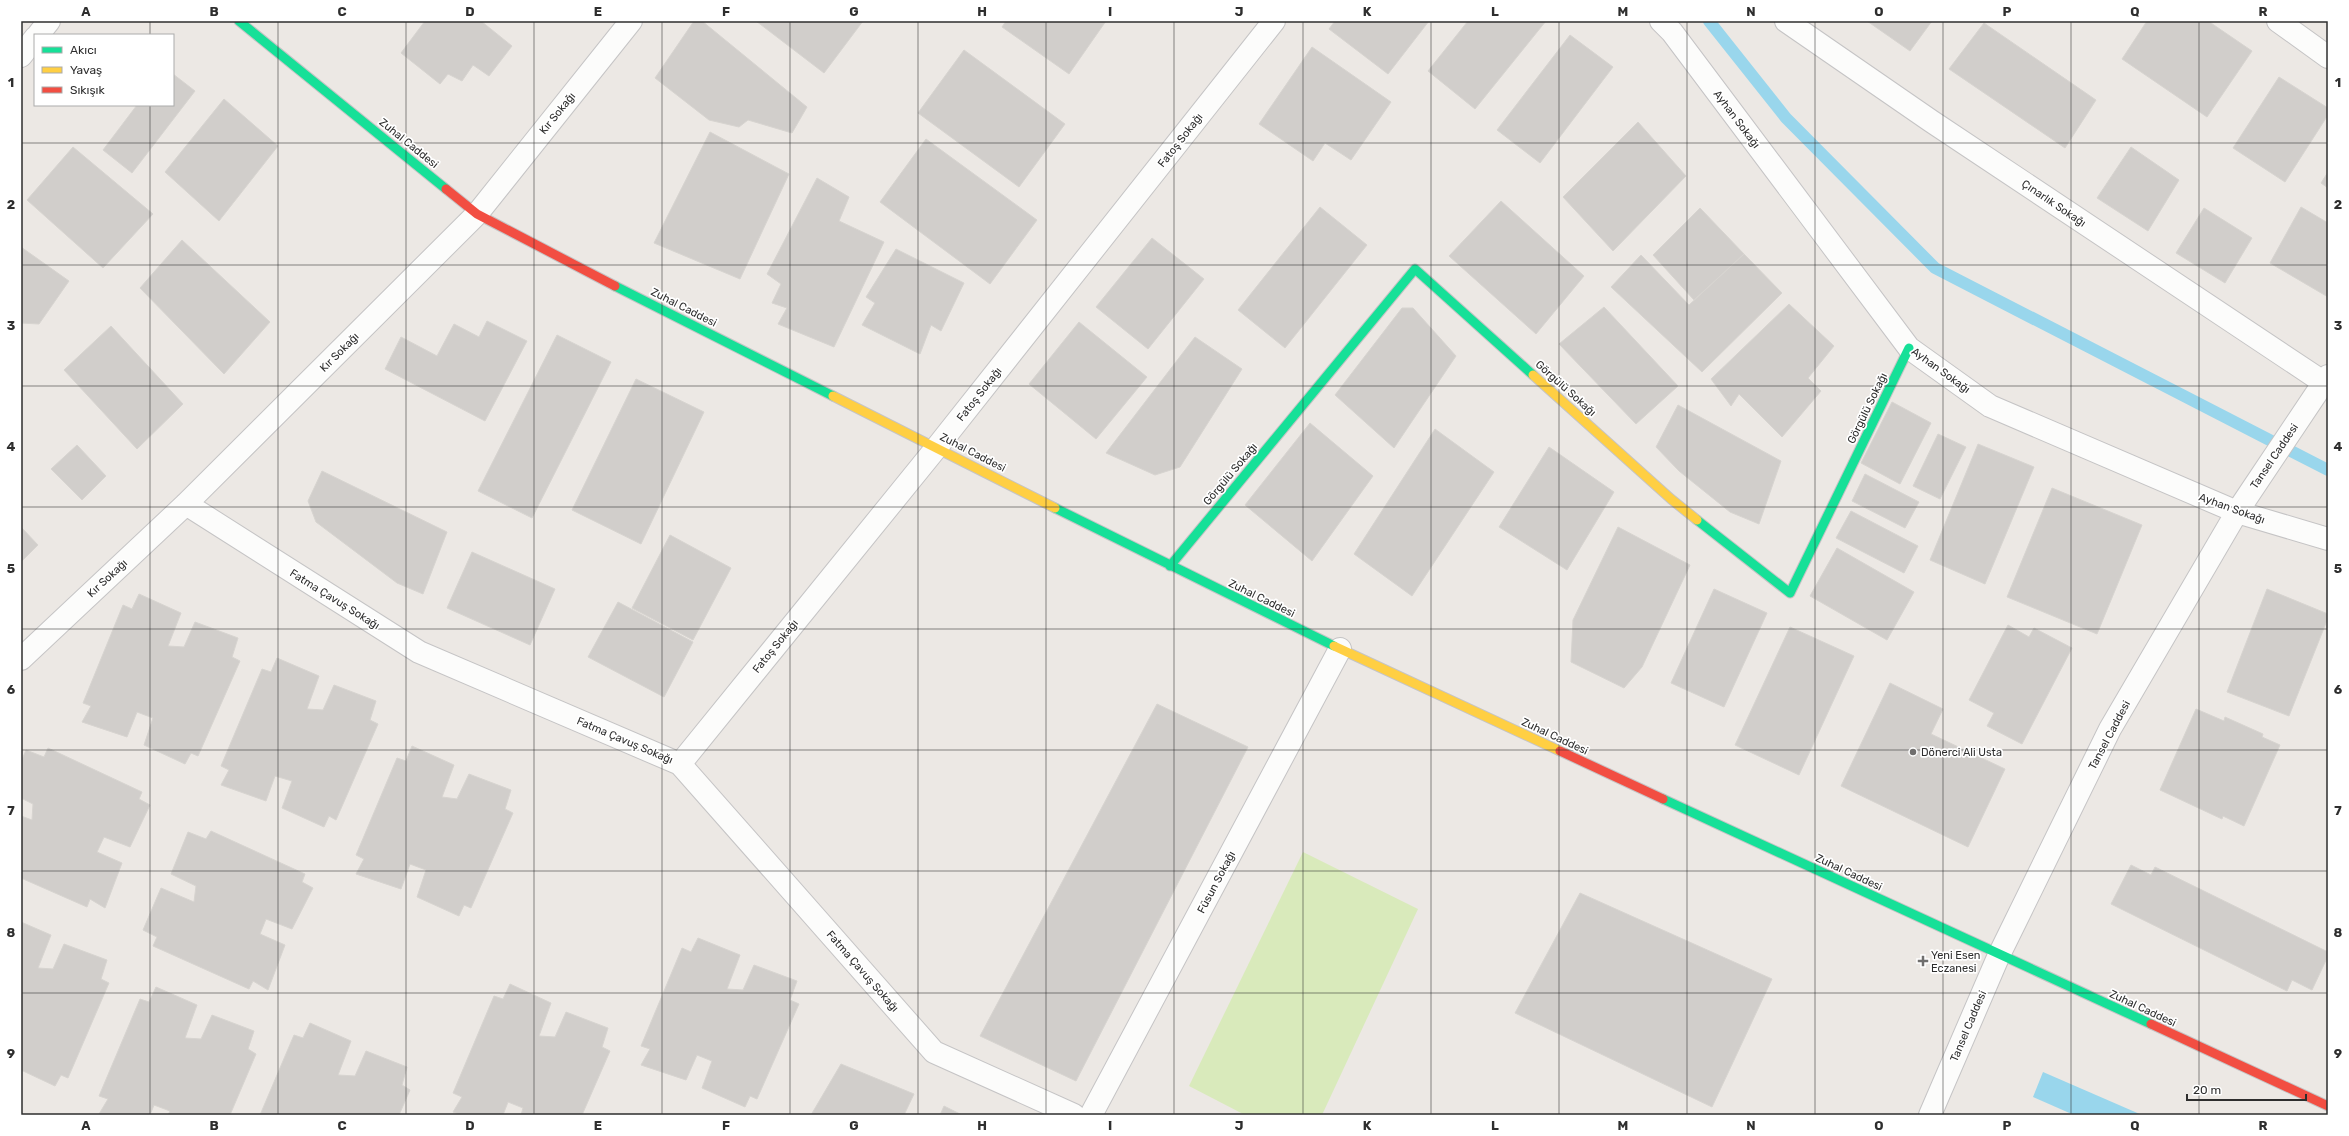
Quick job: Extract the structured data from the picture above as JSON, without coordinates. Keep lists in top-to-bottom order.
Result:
{
  "streets": {
    "street": [
      "Kır Sokağı",
      "Ayhan Sokağı",
      "Fatoş Sokağı",
      "Zuhal Caddesi",
      "Çınarlık Sokağı",
      "Görgülü Sokağı",
      "Tansel Caddesi",
      "Fatma Çavuş Sokağı",
      "Füsun Sokağı"
    ]
  },
  "crossings": [
    ["Kır Sokağı", "Zuhal Caddesi"],
    ["Kır Sokağı", "Fatma Çavuş Sokağı"],
    ["Ayhan Sokağı", "Görgülü Sokağı"],
    ["Ayhan Sokağı", "Tansel Caddesi"],
    ["Fatoş Sokağı", "Zuhal Caddesi"],
    ["Fatoş Sokağı", "Fatma Çavuş Sokağı"],
    ["Zuhal Caddesi", "Görgülü Sokağı"],
    ["Zuhal Caddesi", "Tansel Caddesi"],
    ["Zuhal Caddesi", "Füsun Sokağı"],
    ["Çınarlık Sokağı", "Tansel Caddesi"]
  ],
  "places": {
    "other": ["Dönerci Ali Usta"],
    "health": ["Yeni Esen Eczanesi"]
  },
  "legend": ["Akıcı", "Yavaş", "Sıkışık"],
  "scale_bar": "20 m",
  "grid": {
    "columns": [
      "A",
      "B",
      "C",
      "D",
      "E",
      "F",
      "G",
      "H",
      "I",
      "J",
      "K",
      "L",
      "M",
      "N",
      "O",
      "P",
      "Q",
      "R"
    ],
    "rows": [
      "1",
      "2",
      "3",
      "4",
      "5",
      "6",
      "7",
      "8",
      "9"
    ]
  }
}
